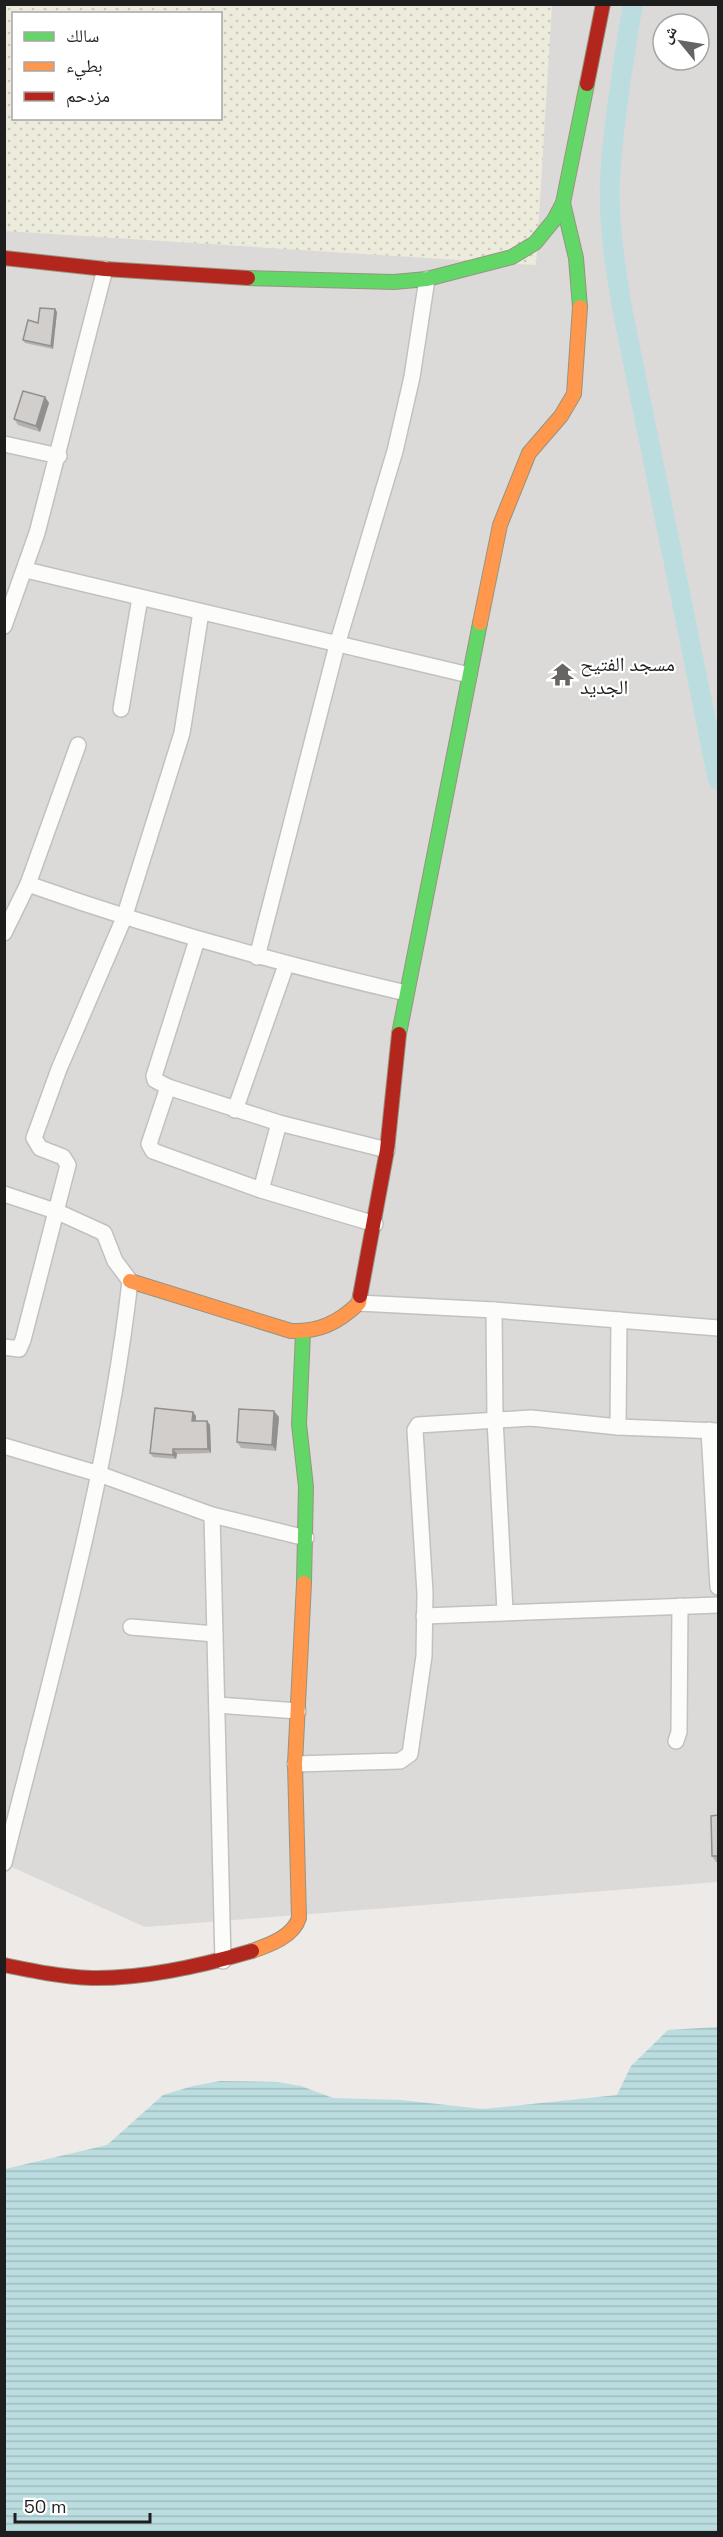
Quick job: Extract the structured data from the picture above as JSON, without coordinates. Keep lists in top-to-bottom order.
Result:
{
  "places": {
    "temple": ["مسجد الفتيح الجديد"]
  },
  "legend": ["سالك", "بطيء", "مزدحم"],
  "scale_bar": "50 m",
  "north": "top left"
}
